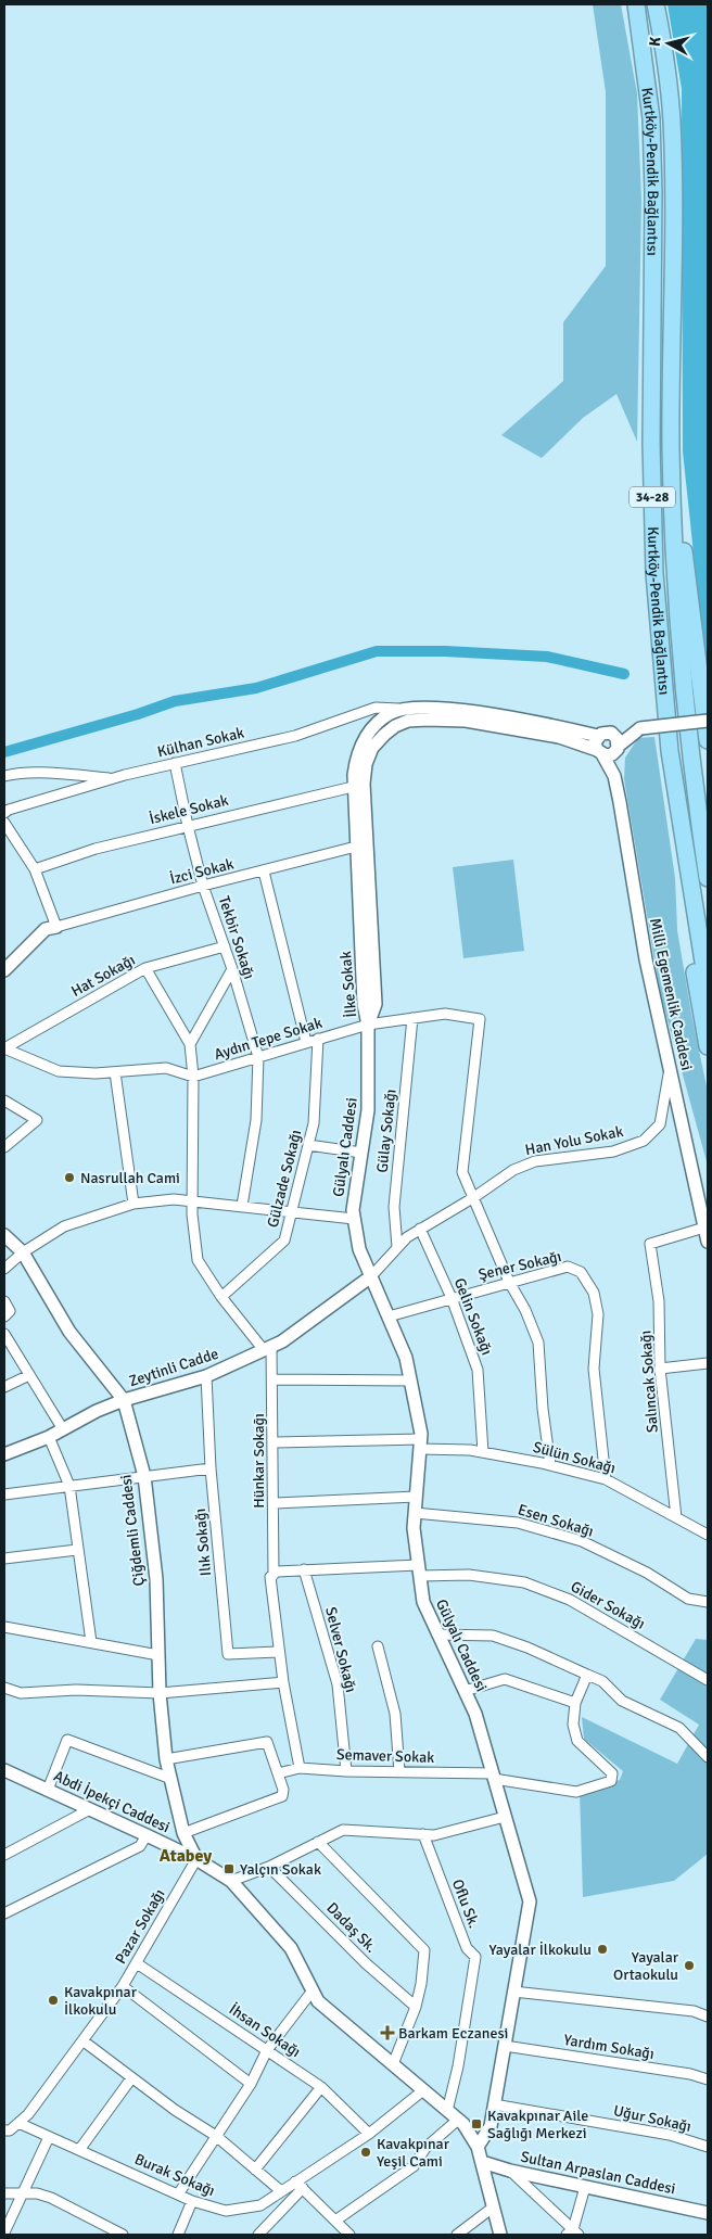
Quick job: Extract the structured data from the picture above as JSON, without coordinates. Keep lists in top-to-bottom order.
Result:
{
  "streets": {
    "highway": ["Kurtköy-Pendik Bağlantısı", "34-28"],
    "street": [
      "Külhan Sokak",
      "İskele Sokak",
      "İzci Sokak",
      "Tekbir Sokağı",
      "Hat Sokağı",
      "İlke Sokak",
      "Milli Egemenlik Caddesi",
      "Aydın Tepe Sokak",
      "Gülay Sokağı",
      "Han Yolu Sokak",
      "Gülyalı Caddesi",
      "Gülzade Sokağı",
      "Şener Sokağı",
      "Gelin Sokağı",
      "Zeytinli Cadde",
      "Salıncak Sokağı",
      "Sülün Sokağı",
      "Hünkar Sokağı",
      "Esen Sokağı",
      "Çiğdemli Caddesi",
      "Ilık Sokağı",
      "Gider Sokağı",
      "Selver Sokağı",
      "Semaver Sokak",
      "Abdi İpekçi Caddesi",
      "Oflu Sk.",
      "Pazar Sokağı",
      "Dadaş Sk.",
      "İhsan Sokağı",
      "Yardım Sokağı",
      "Uğur Sokağı",
      "Sultan Arpaslan Caddesi",
      "Burak Sokağı"
    ]
  },
  "crossings": [
    ["Külhan Sokak", "Tekbir Sokağı"],
    ["Külhan Sokak", "İlke Sokak"],
    ["İskele Sokak", "Tekbir Sokağı"],
    ["İskele Sokak", "İlke Sokak"],
    ["İzci Sokak", "Tekbir Sokağı"],
    ["İzci Sokak", "İlke Sokak"],
    ["Tekbir Sokağı", "Hat Sokağı"],
    ["Tekbir Sokağı", "Aydın Tepe Sokak"],
    ["İlke Sokak", "Milli Egemenlik Caddesi"],
    ["İlke Sokak", "Aydın Tepe Sokak"],
    ["İlke Sokak", "Gülyalı Caddesi"],
    ["Milli Egemenlik Caddesi", "Han Yolu Sokak"],
    ["Milli Egemenlik Caddesi", "Salıncak Sokağı"],
    ["Aydın Tepe Sokak", "Gülay Sokağı"],
    ["Aydın Tepe Sokak", "Han Yolu Sokak"],
    ["Aydın Tepe Sokak", "Gülyalı Caddesi"],
    ["Aydın Tepe Sokak", "Gülzade Sokağı"],
    ["Gülay Sokağı", "Han Yolu Sokak"],
    ["Han Yolu Sokak", "Gülyalı Caddesi"],
    ["Han Yolu Sokak", "Gelin Sokağı"],
    ["Han Yolu Sokak", "Zeytinli Cadde"],
    ["Gülyalı Caddesi", "Şener Sokağı"],
    ["Gülyalı Caddesi", "Zeytinli Cadde"],
    ["Gülyalı Caddesi", "Sülün Sokağı"],
    ["Gülyalı Caddesi", "Esen Sokağı"],
    ["Gülyalı Caddesi", "Gider Sokağı"],
    ["Gülyalı Caddesi", "Semaver Sokak"],
    ["Gülyalı Caddesi", "Abdi İpekçi Caddesi"],
    ["Gülyalı Caddesi", "Yardım Sokağı"],
    ["Gülyalı Caddesi", "Uğur Sokağı"],
    ["Şener Sokağı", "Gelin Sokağı"],
    ["Şener Sokağı", "Sülün Sokağı"],
    ["Gelin Sokağı", "Sülün Sokağı"],
    ["Zeytinli Cadde", "Hünkar Sokağı"],
    ["Zeytinli Cadde", "Çiğdemli Caddesi"],
    ["Zeytinli Cadde", "Ilık Sokağı"],
    ["Salıncak Sokağı", "Sülün Sokağı"],
    ["Sülün Sokağı", "Hünkar Sokağı"],
    ["Hünkar Sokağı", "Ilık Sokağı"],
    ["Hünkar Sokağı", "Gider Sokağı"],
    ["Hünkar Sokağı", "Semaver Sokak"],
    ["Çiğdemli Caddesi", "Abdi İpekçi Caddesi"],
    ["Çiğdemli Caddesi", "Pazar Sokağı"],
    ["Gider Sokağı", "Selver Sokağı"],
    ["Selver Sokağı", "Semaver Sokak"],
    ["Abdi İpekçi Caddesi", "Oflu Sk."],
    ["Abdi İpekçi Caddesi", "Pazar Sokağı"],
    ["Abdi İpekçi Caddesi", "Sultan Arpaslan Caddesi"],
    ["Abdi İpekçi Caddesi", "Burak Sokağı"],
    ["Pazar Sokağı", "İhsan Sokağı"],
    ["Pazar Sokağı", "Burak Sokağı"],
    ["İhsan Sokağı", "Burak Sokağı"]
  ],
  "districts": ["Atabey"],
  "places": {
    "other": [
      "Nasrullah Cami",
      "Yayalar İlkokulu",
      "Yayalar Ortaokulu",
      "Kavakpınar İlkokulu",
      "Kavakpınar Yeşil Cami"
    ],
    "transit": ["Yalçın Sokak", "Kavakpınar Aile Sağlığı Merkezi"],
    "health": ["Barkam Eczanesi"]
  },
  "north": "left"
}
